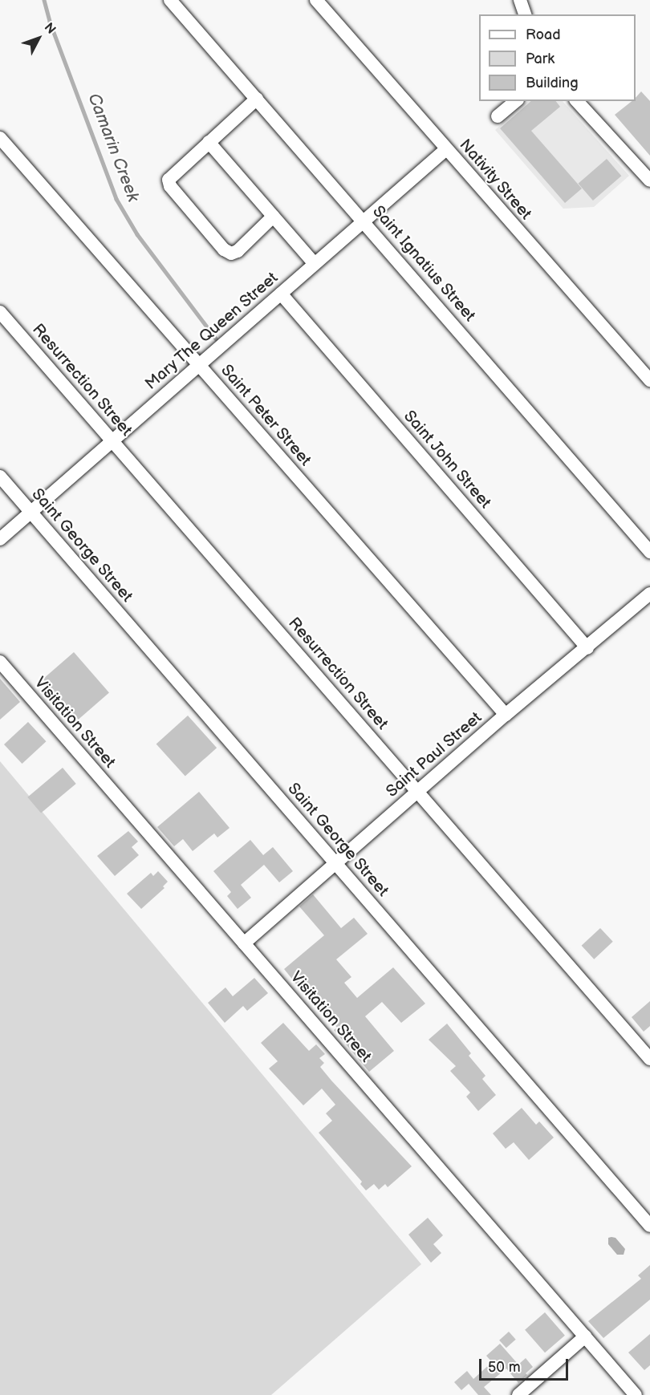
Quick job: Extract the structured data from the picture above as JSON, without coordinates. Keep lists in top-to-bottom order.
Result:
{
  "streets": {
    "street": [
      "Nativity Street",
      "Saint Ignatius Street",
      "Mary The Queen Street",
      "Resurrection Street",
      "Saint Peter Street",
      "Saint John Street",
      "Saint George Street",
      "Visitation Street",
      "Saint Paul Street"
    ]
  },
  "crossings": [
    ["Nativity Street", "Mary The Queen Street"],
    ["Saint Ignatius Street", "Mary The Queen Street"],
    ["Mary The Queen Street", "Resurrection Street"],
    ["Mary The Queen Street", "Saint Peter Street"],
    ["Mary The Queen Street", "Saint John Street"],
    ["Mary The Queen Street", "Saint George Street"],
    ["Resurrection Street", "Saint Paul Street"],
    ["Saint Peter Street", "Saint Paul Street"],
    ["Saint John Street", "Saint Paul Street"],
    ["Saint George Street", "Saint Paul Street"],
    ["Visitation Street", "Saint Paul Street"]
  ],
  "water": ["Camarin Creek"],
  "legend": ["Road", "Park", "Building"],
  "scale_bar": "50 m",
  "north": "top right"
}
